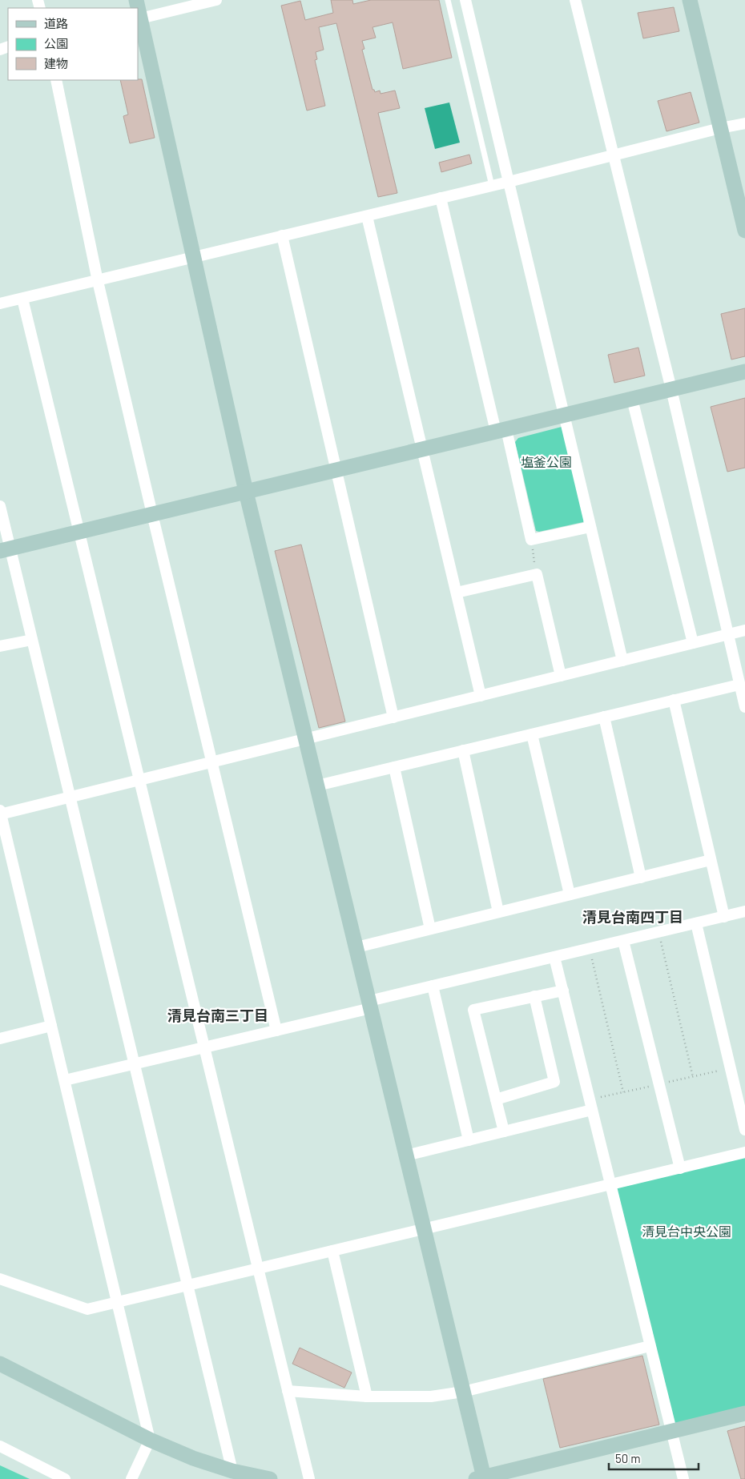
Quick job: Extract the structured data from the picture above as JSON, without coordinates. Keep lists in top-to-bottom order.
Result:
{
  "districts": ["清見台南四丁目", "清見台南三丁目"],
  "parks": ["塩釜公園", "清見台中央公園"],
  "legend": ["道路", "公園", "建物"],
  "scale_bar": "50 m"
}
